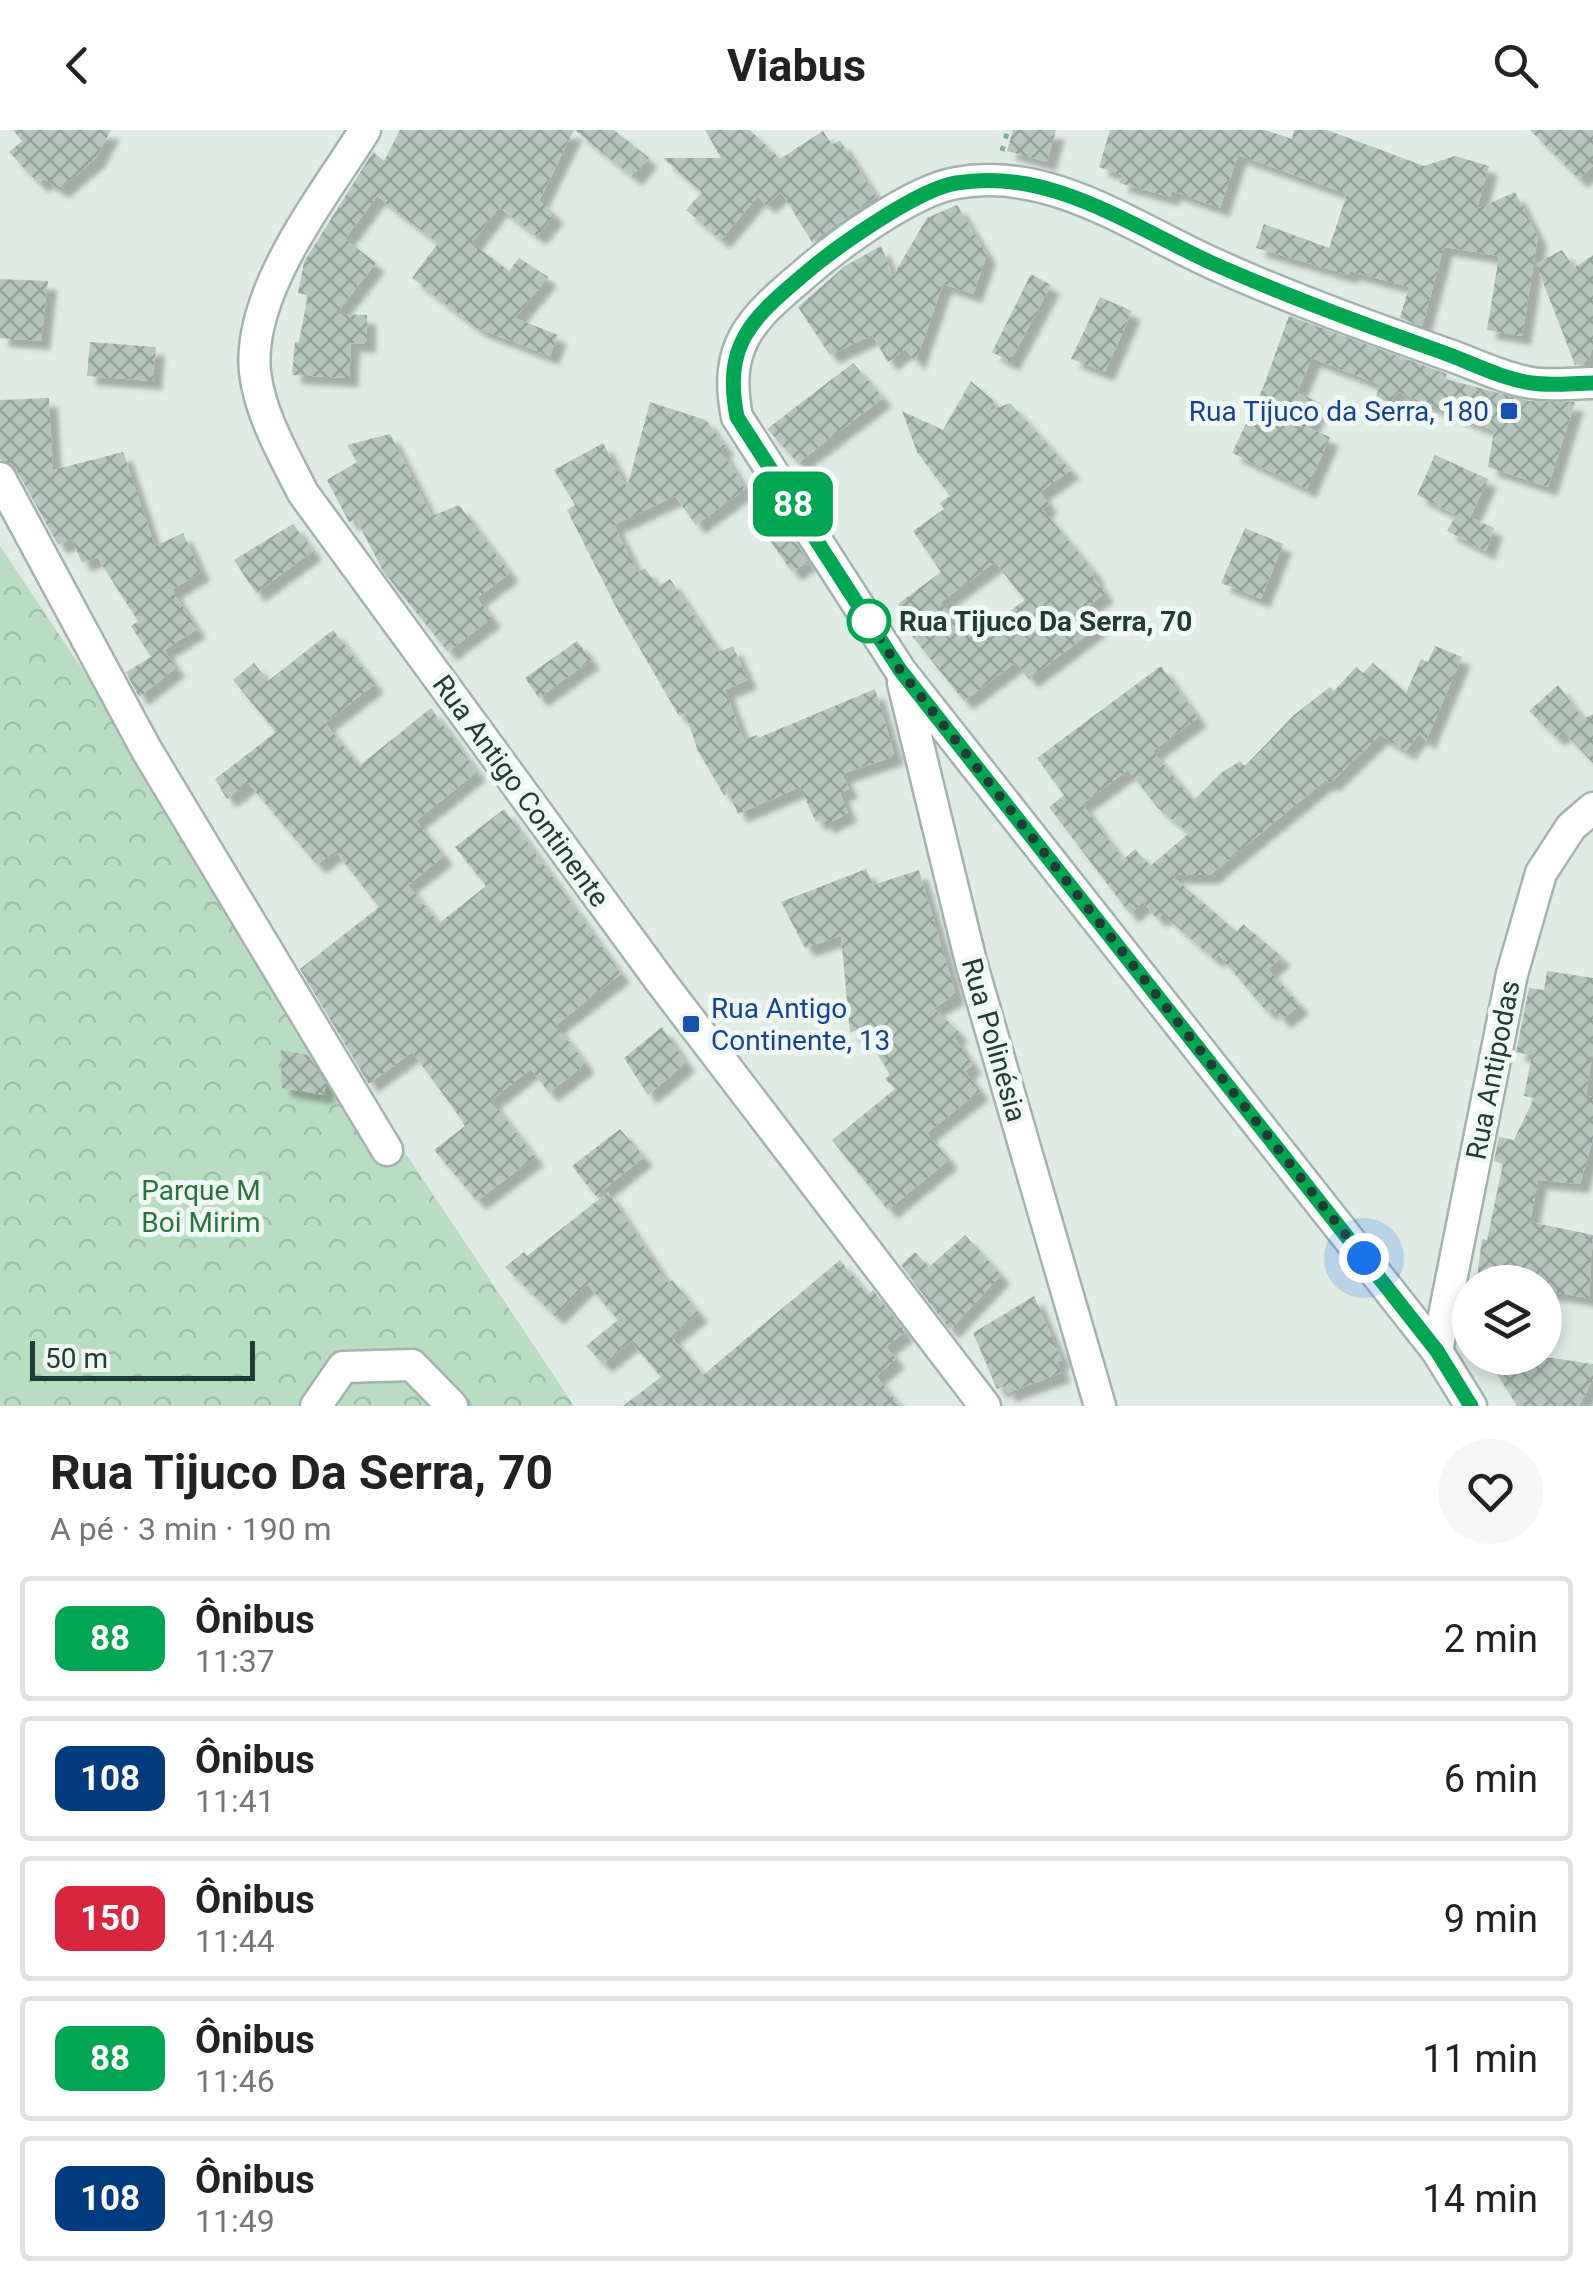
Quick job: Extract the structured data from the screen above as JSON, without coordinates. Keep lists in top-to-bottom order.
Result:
{
  "streets": {
    "street": ["Rua Antigo Continente", "Rua Polinésia", "Rua Antipodas"]
  },
  "parks": ["Parque M Boi Mirim"],
  "places": {
    "transit": ["Rua Tijuco da Serra, 180", "Rua Antigo Continente, 13"],
    "other": ["Rua Tijuco Da Serra, 70"]
  },
  "lines": ["bus line 88"],
  "scale_bar": "50 m",
  "page": {
    "header": "Viabus",
    "on_map": "88",
    "scale": "50 m",
    "heading": ["Rua Tijuco Da Serra, 70", "A pé · 3 min · 190 m"],
    "list": [
      {
        "mark": "88",
        "name": "Ônibus",
        "note": "11:37",
        "value": "2 min"
      },
      {
        "mark": "108",
        "name": "Ônibus",
        "note": "11:41",
        "value": "6 min"
      },
      {
        "mark": "150",
        "name": "Ônibus",
        "note": "11:44",
        "value": "9 min"
      },
      {
        "mark": "88",
        "name": "Ônibus",
        "note": "11:46",
        "value": "11 min"
      },
      {
        "mark": "108",
        "name": "Ônibus",
        "note": "11:49",
        "value": "14 min"
      }
    ]
  }
}
